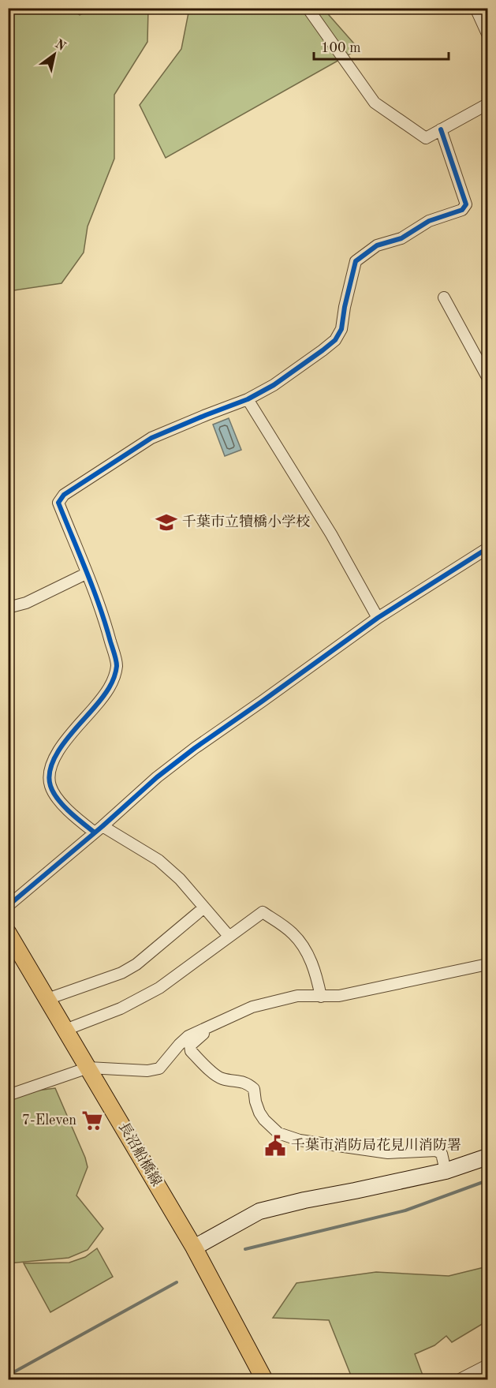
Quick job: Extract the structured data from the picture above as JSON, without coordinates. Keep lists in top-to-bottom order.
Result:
{
  "streets": {
    "main road": ["長沼船橋線"]
  },
  "places": {
    "school or university": ["千葉市立犢橋小学校"],
    "supermarket": ["7-Eleven"],
    "public building": ["千葉市消防局花見川消防署"]
  },
  "scale_bar": "100 m",
  "north": "top right"
}
